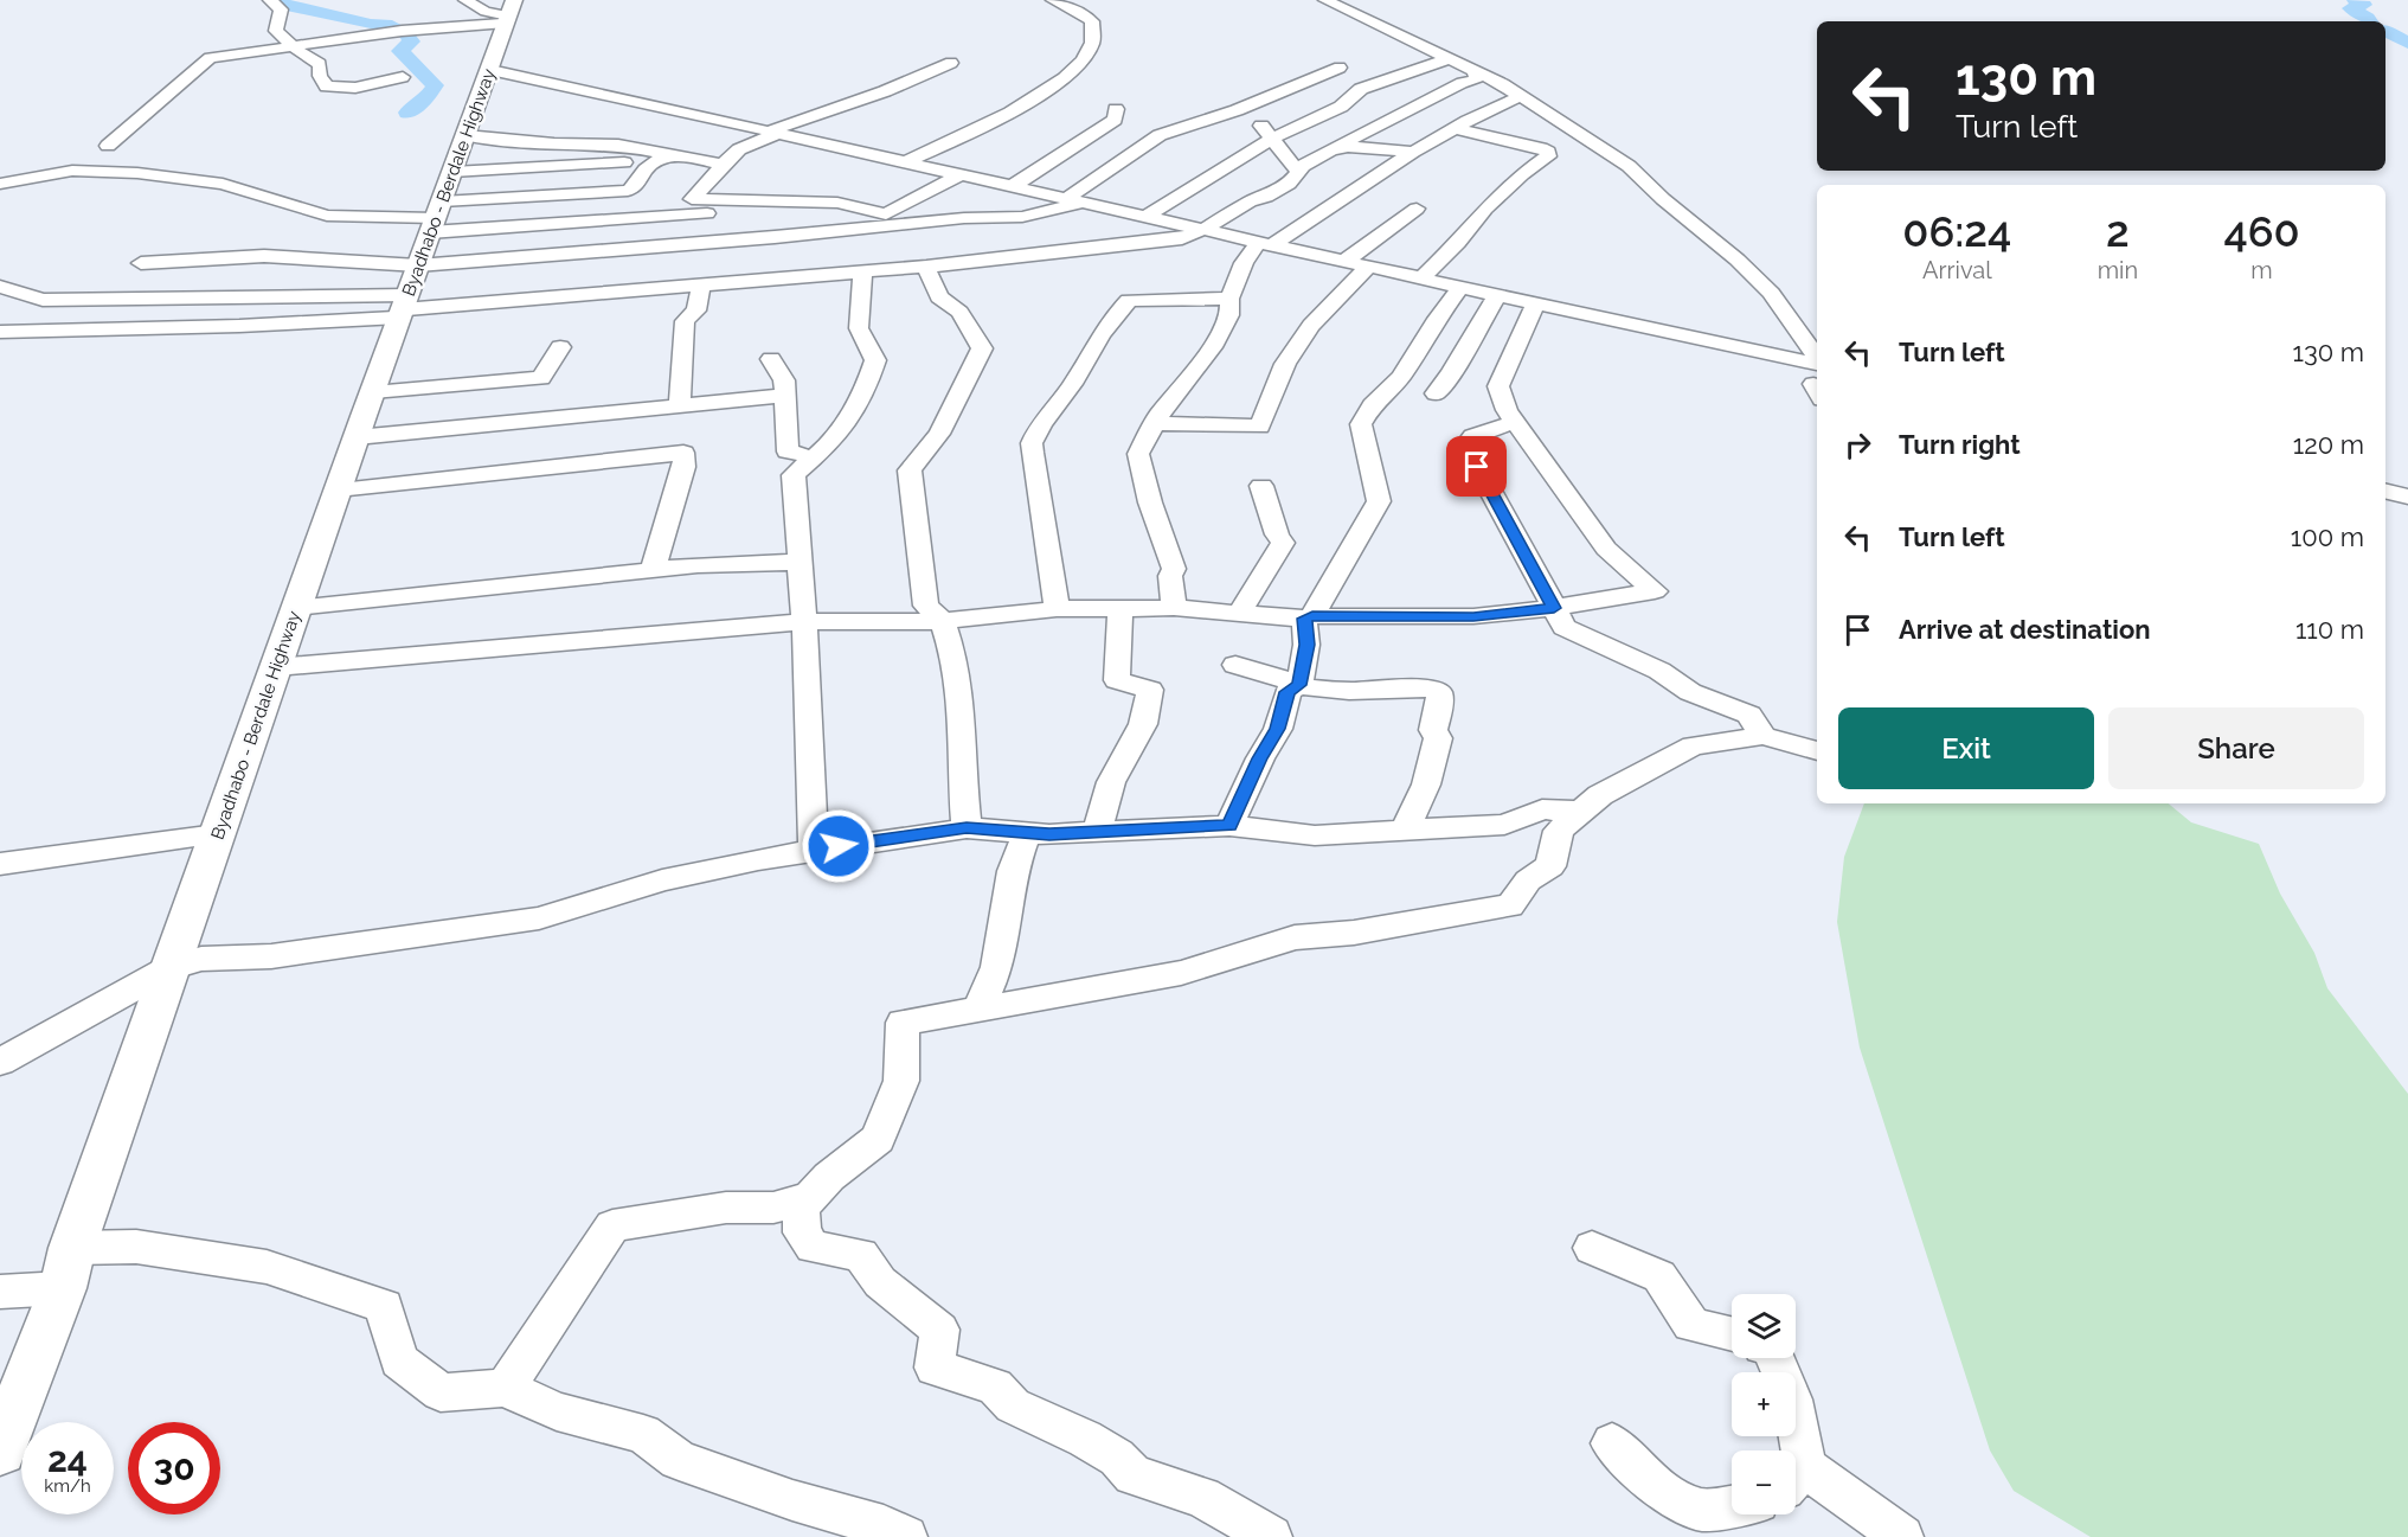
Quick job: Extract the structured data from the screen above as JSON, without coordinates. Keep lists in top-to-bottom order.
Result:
{
  "streets": {
    "main road": ["Byadhabo - Berdale Highway"]
  },
  "page": {
    "turn": ["130 m", "Turn left"],
    "eta": [
      "06:24",
      "Arrival",
      "2",
      "min",
      "460",
      "m"
    ],
    "list": [
      {
        "name": "Turn left",
        "value": "130 m"
      },
      {
        "name": "Turn right",
        "value": "120 m"
      },
      {
        "name": "Turn left",
        "value": "100 m"
      },
      {
        "name": "Arrive at destination",
        "value": "110 m"
      }
    ],
    "buttons": ["Exit", "Share"],
    "map_buttons": ["+", "−"],
    "speed": "24 km/h",
    "limit": "30"
  }
}
